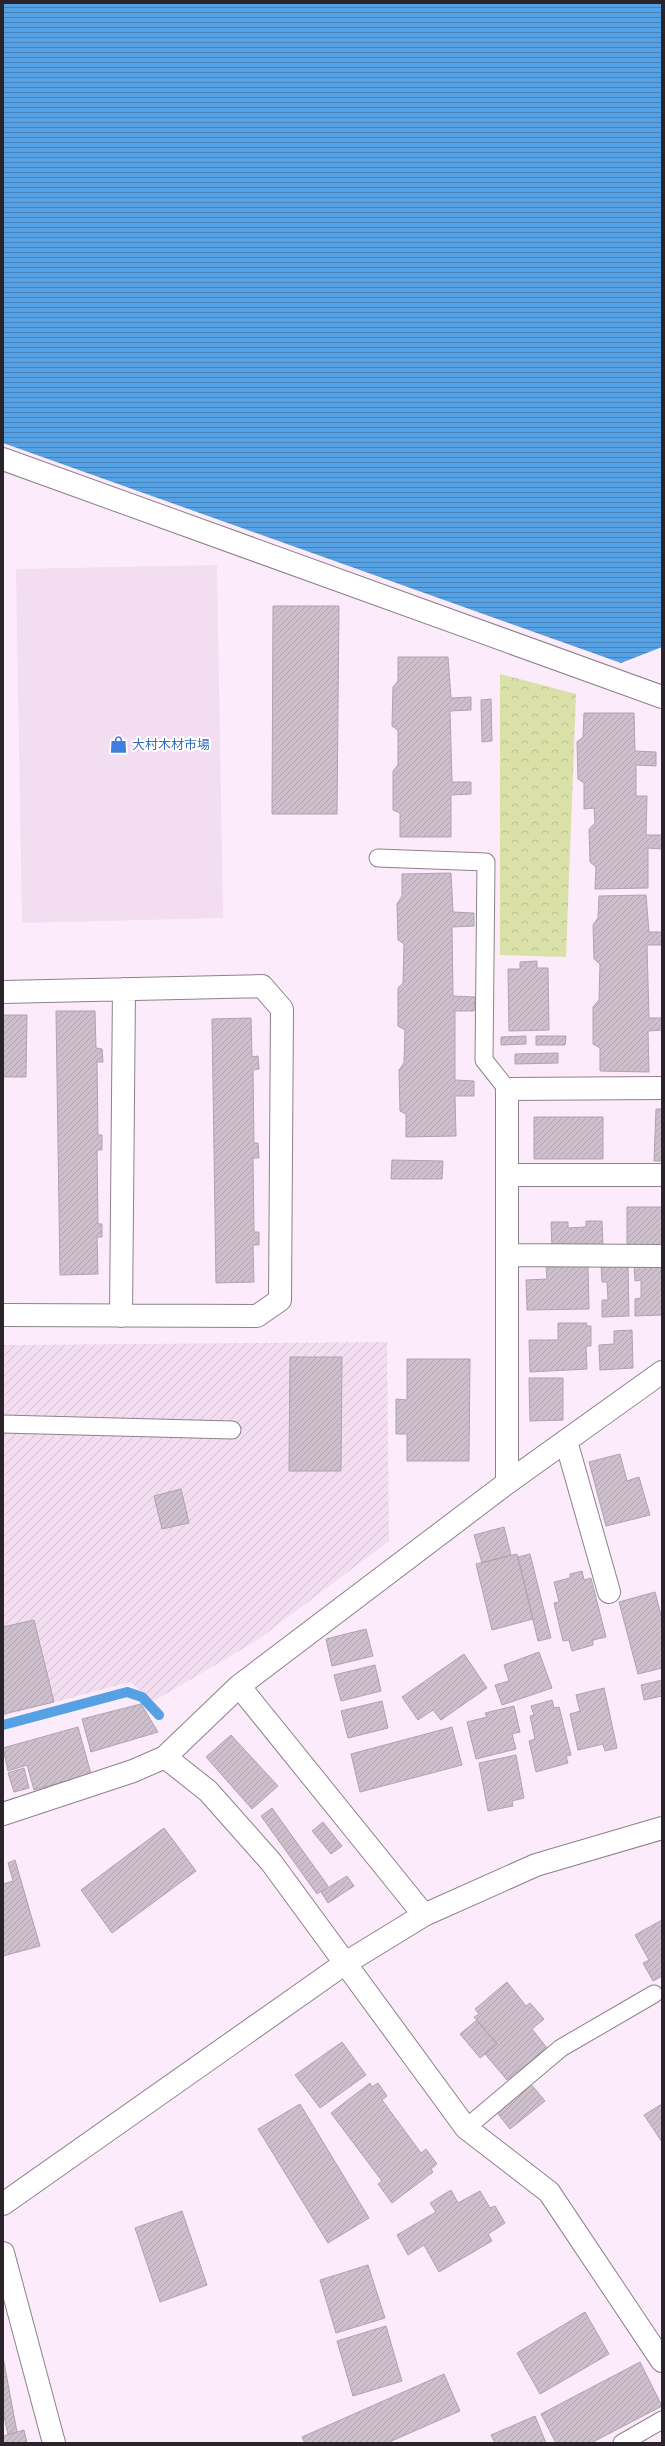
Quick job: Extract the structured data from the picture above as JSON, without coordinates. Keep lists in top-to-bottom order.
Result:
{
  "places": {
    "shop": ["大村木材市場"]
  }
}
